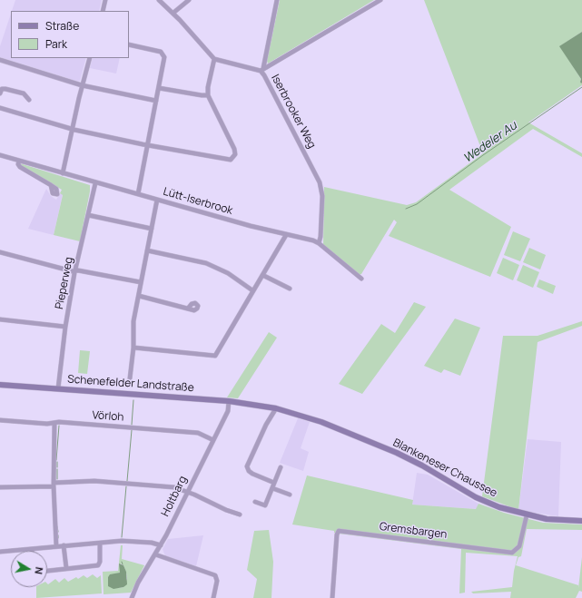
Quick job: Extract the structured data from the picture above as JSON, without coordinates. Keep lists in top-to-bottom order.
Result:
{
  "streets": {
    "main road": ["Schenefelder Landstraße", "Blankeneser Chaussee"],
    "street": [
      "Iserbrooker Weg",
      "Lütt-Iserbrook",
      "Pieperweg",
      "Vörloh",
      "Holtbarg",
      "Gremsbargen"
    ]
  },
  "crossings": [
    ["Iserbrooker Weg", "Lütt-Iserbrook"],
    ["Lütt-Iserbrook", "Pieperweg"],
    ["Pieperweg", "Schenefelder Landstraße"],
    ["Schenefelder Landstraße", "Blankeneser Chaussee"],
    ["Schenefelder Landstraße", "Holtbarg"],
    ["Vörloh", "Holtbarg"],
    ["Blankeneser Chaussee", "Gremsbargen"]
  ],
  "water": ["Wedeler Au"],
  "legend": ["Straße", "Park"],
  "north": "right"
}
